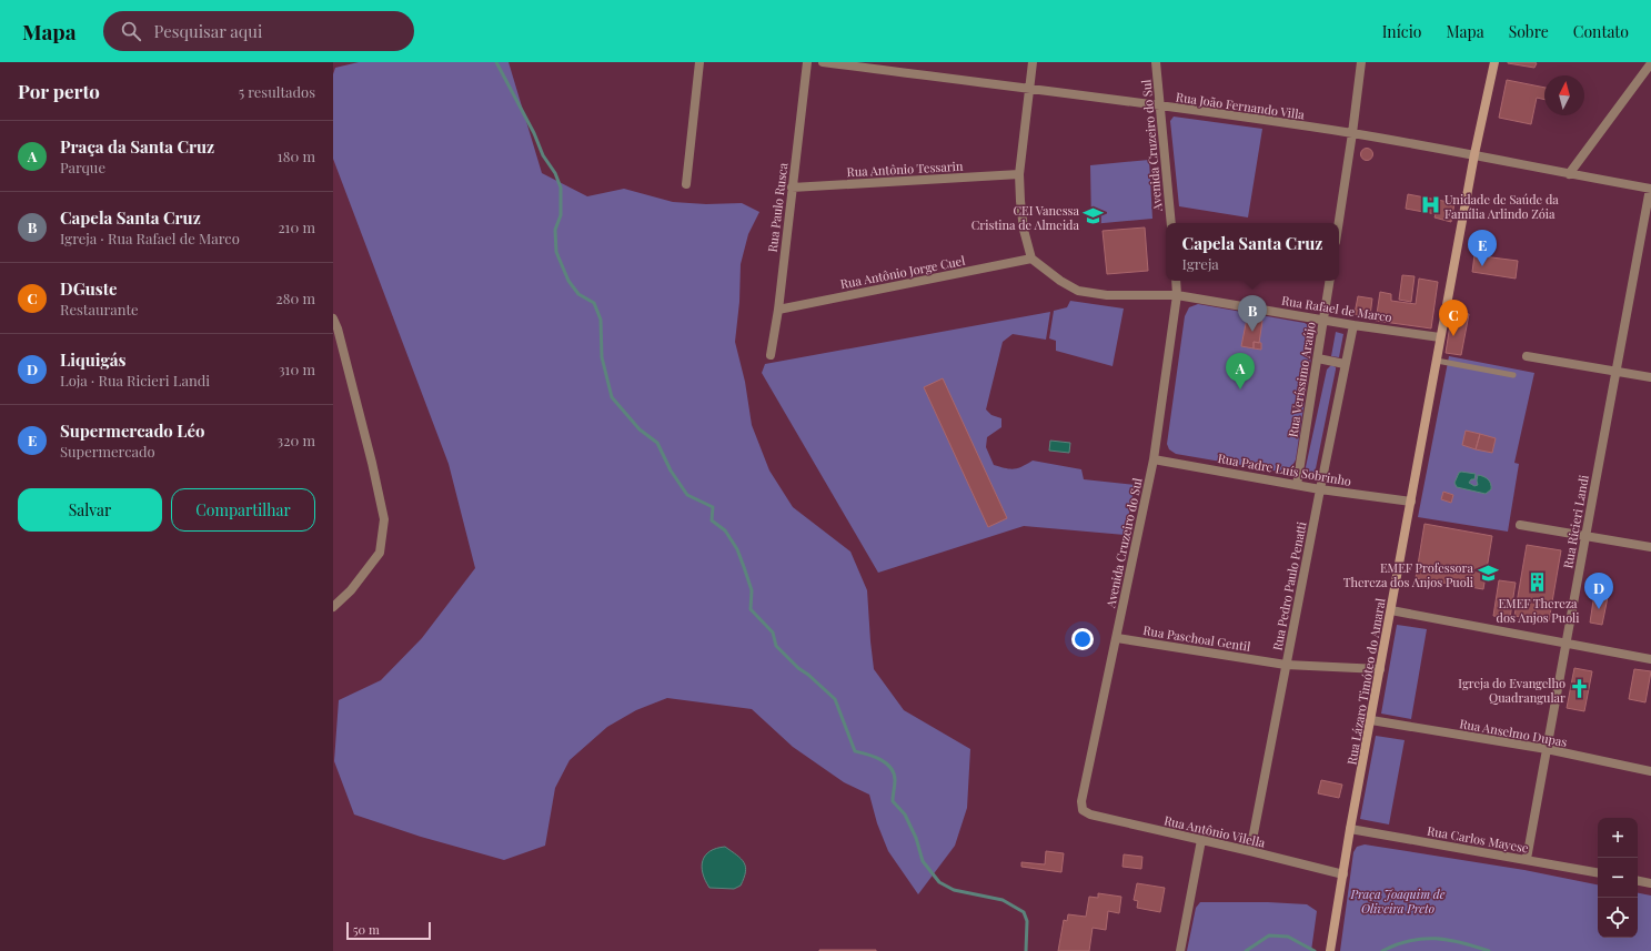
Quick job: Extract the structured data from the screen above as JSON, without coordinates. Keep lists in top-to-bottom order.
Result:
{
  "streets": {
    "main road": ["Rua Lázaro Timóteo do Amaral"],
    "street": [
      "Rua João Fernando Villa",
      "Avenida Cruzeiro do Sul",
      "Rua Antônio Tessarin",
      "Rua Paulo Rusca",
      "Rua Antônio Jorge Cuel",
      "Rua Rafael de Marco",
      "Rua Veríssimo Araújo",
      "Rua Padre Luís Sobrinho",
      "Rua Ricieri Landi",
      "Rua Pedro Paulo Penatti",
      "Rua Paschoal Gentil",
      "Rua Anselmo Dupas",
      "Rua Antônio Vilella",
      "Rua Carlos Mayese"
    ]
  },
  "crossings": [
    ["Rua João Fernando Villa", "Avenida Cruzeiro do Sul"],
    ["Rua João Fernando Villa", "Rua Ricieri Landi"],
    ["Rua João Fernando Villa", "Rua Lázaro Timóteo do Amaral"],
    ["Avenida Cruzeiro do Sul", "Rua Rafael de Marco"],
    ["Avenida Cruzeiro do Sul", "Rua Padre Luís Sobrinho"],
    ["Avenida Cruzeiro do Sul", "Rua Paschoal Gentil"],
    ["Avenida Cruzeiro do Sul", "Rua Antônio Vilella"],
    ["Rua Antônio Tessarin", "Rua Paulo Rusca"],
    ["Rua Paulo Rusca", "Rua Antônio Jorge Cuel"],
    ["Rua Antônio Jorge Cuel", "Rua Rafael de Marco"],
    ["Rua Rafael de Marco", "Rua Veríssimo Araújo"],
    ["Rua Rafael de Marco", "Rua Pedro Paulo Penatti"],
    ["Rua Rafael de Marco", "Rua Lázaro Timóteo do Amaral"],
    ["Rua Veríssimo Araújo", "Rua Padre Luís Sobrinho"],
    ["Rua Padre Luís Sobrinho", "Rua Pedro Paulo Penatti"],
    ["Rua Padre Luís Sobrinho", "Rua Lázaro Timóteo do Amaral"],
    ["Rua Ricieri Landi", "Rua Anselmo Dupas"],
    ["Rua Ricieri Landi", "Rua Carlos Mayese"],
    ["Rua Pedro Paulo Penatti", "Rua Paschoal Gentil"],
    ["Rua Pedro Paulo Penatti", "Rua Antônio Vilella"],
    ["Rua Paschoal Gentil", "Rua Lázaro Timóteo do Amaral"],
    ["Rua Lázaro Timóteo do Amaral", "Rua Anselmo Dupas"],
    ["Rua Lázaro Timóteo do Amaral", "Rua Antônio Vilella"],
    ["Rua Lázaro Timóteo do Amaral", "Rua Carlos Mayese"]
  ],
  "parks": ["Praça Joaquim de Oliveira Preto"],
  "places": {
    "hospital": ["Unidade de Saúde da Família Arlindo Zóia"],
    "school or university": ["CEI Vanessa Cristina de Almeida", "EMEF Professora Thereza dos Anjos Puoli"],
    "building": ["EMEF Thereza dos Anjos Puoli"],
    "church": ["Igreja do Evangelho Quadrangular"]
  },
  "scale_bar": "50 m",
  "north": "top",
  "page": {
    "header": "Mapa",
    "search": "Pesquisar aqui",
    "nav": [
      "Início",
      "Mapa",
      "Sobre",
      "Contato"
    ],
    "heading": ["Por perto", "5 resultados"],
    "list": [
      {
        "mark": "A",
        "name": "Praça da Santa Cruz",
        "note": "Parque",
        "value": "180 m"
      },
      {
        "mark": "B",
        "name": "Capela Santa Cruz",
        "note": "Igreja · Rua Rafael de Marco",
        "value": "210 m"
      },
      {
        "mark": "C",
        "name": "DGuste",
        "note": "Restaurante",
        "value": "280 m"
      },
      {
        "mark": "D",
        "name": "Liquigás",
        "note": "Loja · Rua Ricieri Landi",
        "value": "310 m"
      },
      {
        "mark": "E",
        "name": "Supermercado Léo",
        "note": "Supermercado",
        "value": "320 m"
      }
    ],
    "popup": ["Capela Santa Cruz", "Igreja"],
    "pins": [
      "E",
      "B",
      "C",
      "A",
      "D"
    ],
    "buttons": ["Salvar", "Compartilhar"],
    "map_buttons": ["+", "−"],
    "scale": "50 m"
  }
}
